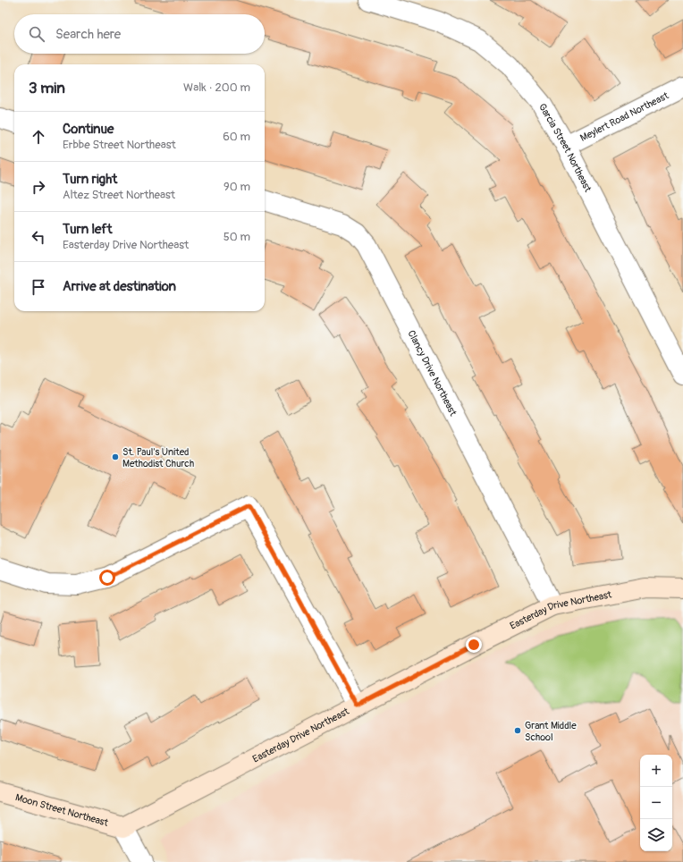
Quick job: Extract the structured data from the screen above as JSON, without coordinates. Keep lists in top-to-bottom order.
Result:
{
  "streets": {
    "street": [
      "Meylert Road Northeast",
      "Garcia Street Northeast",
      "Clancy Drive Northeast",
      "Easterday Drive Northeast",
      "Moon Street Northeast"
    ]
  },
  "crossings": [
    ["Meylert Road Northeast", "Garcia Street Northeast"],
    ["Clancy Drive Northeast", "Easterday Drive Northeast"],
    ["Easterday Drive Northeast", "Moon Street Northeast"]
  ],
  "places": ["St. Paul's United Methodist Church", "Grant Middle School"],
  "page": {
    "search": "Search here",
    "heading": ["3 min", "Walk · 200 m"],
    "list": [
      ["Continue", "Erbbe Street Northeast", "60 m"],
      ["Turn right", "Altez Street Northeast", "90 m"],
      ["Turn left", "Easterday Drive Northeast", "50 m"],
      "Arrive at destination"
    ],
    "map_buttons": ["+", "−"]
  }
}
